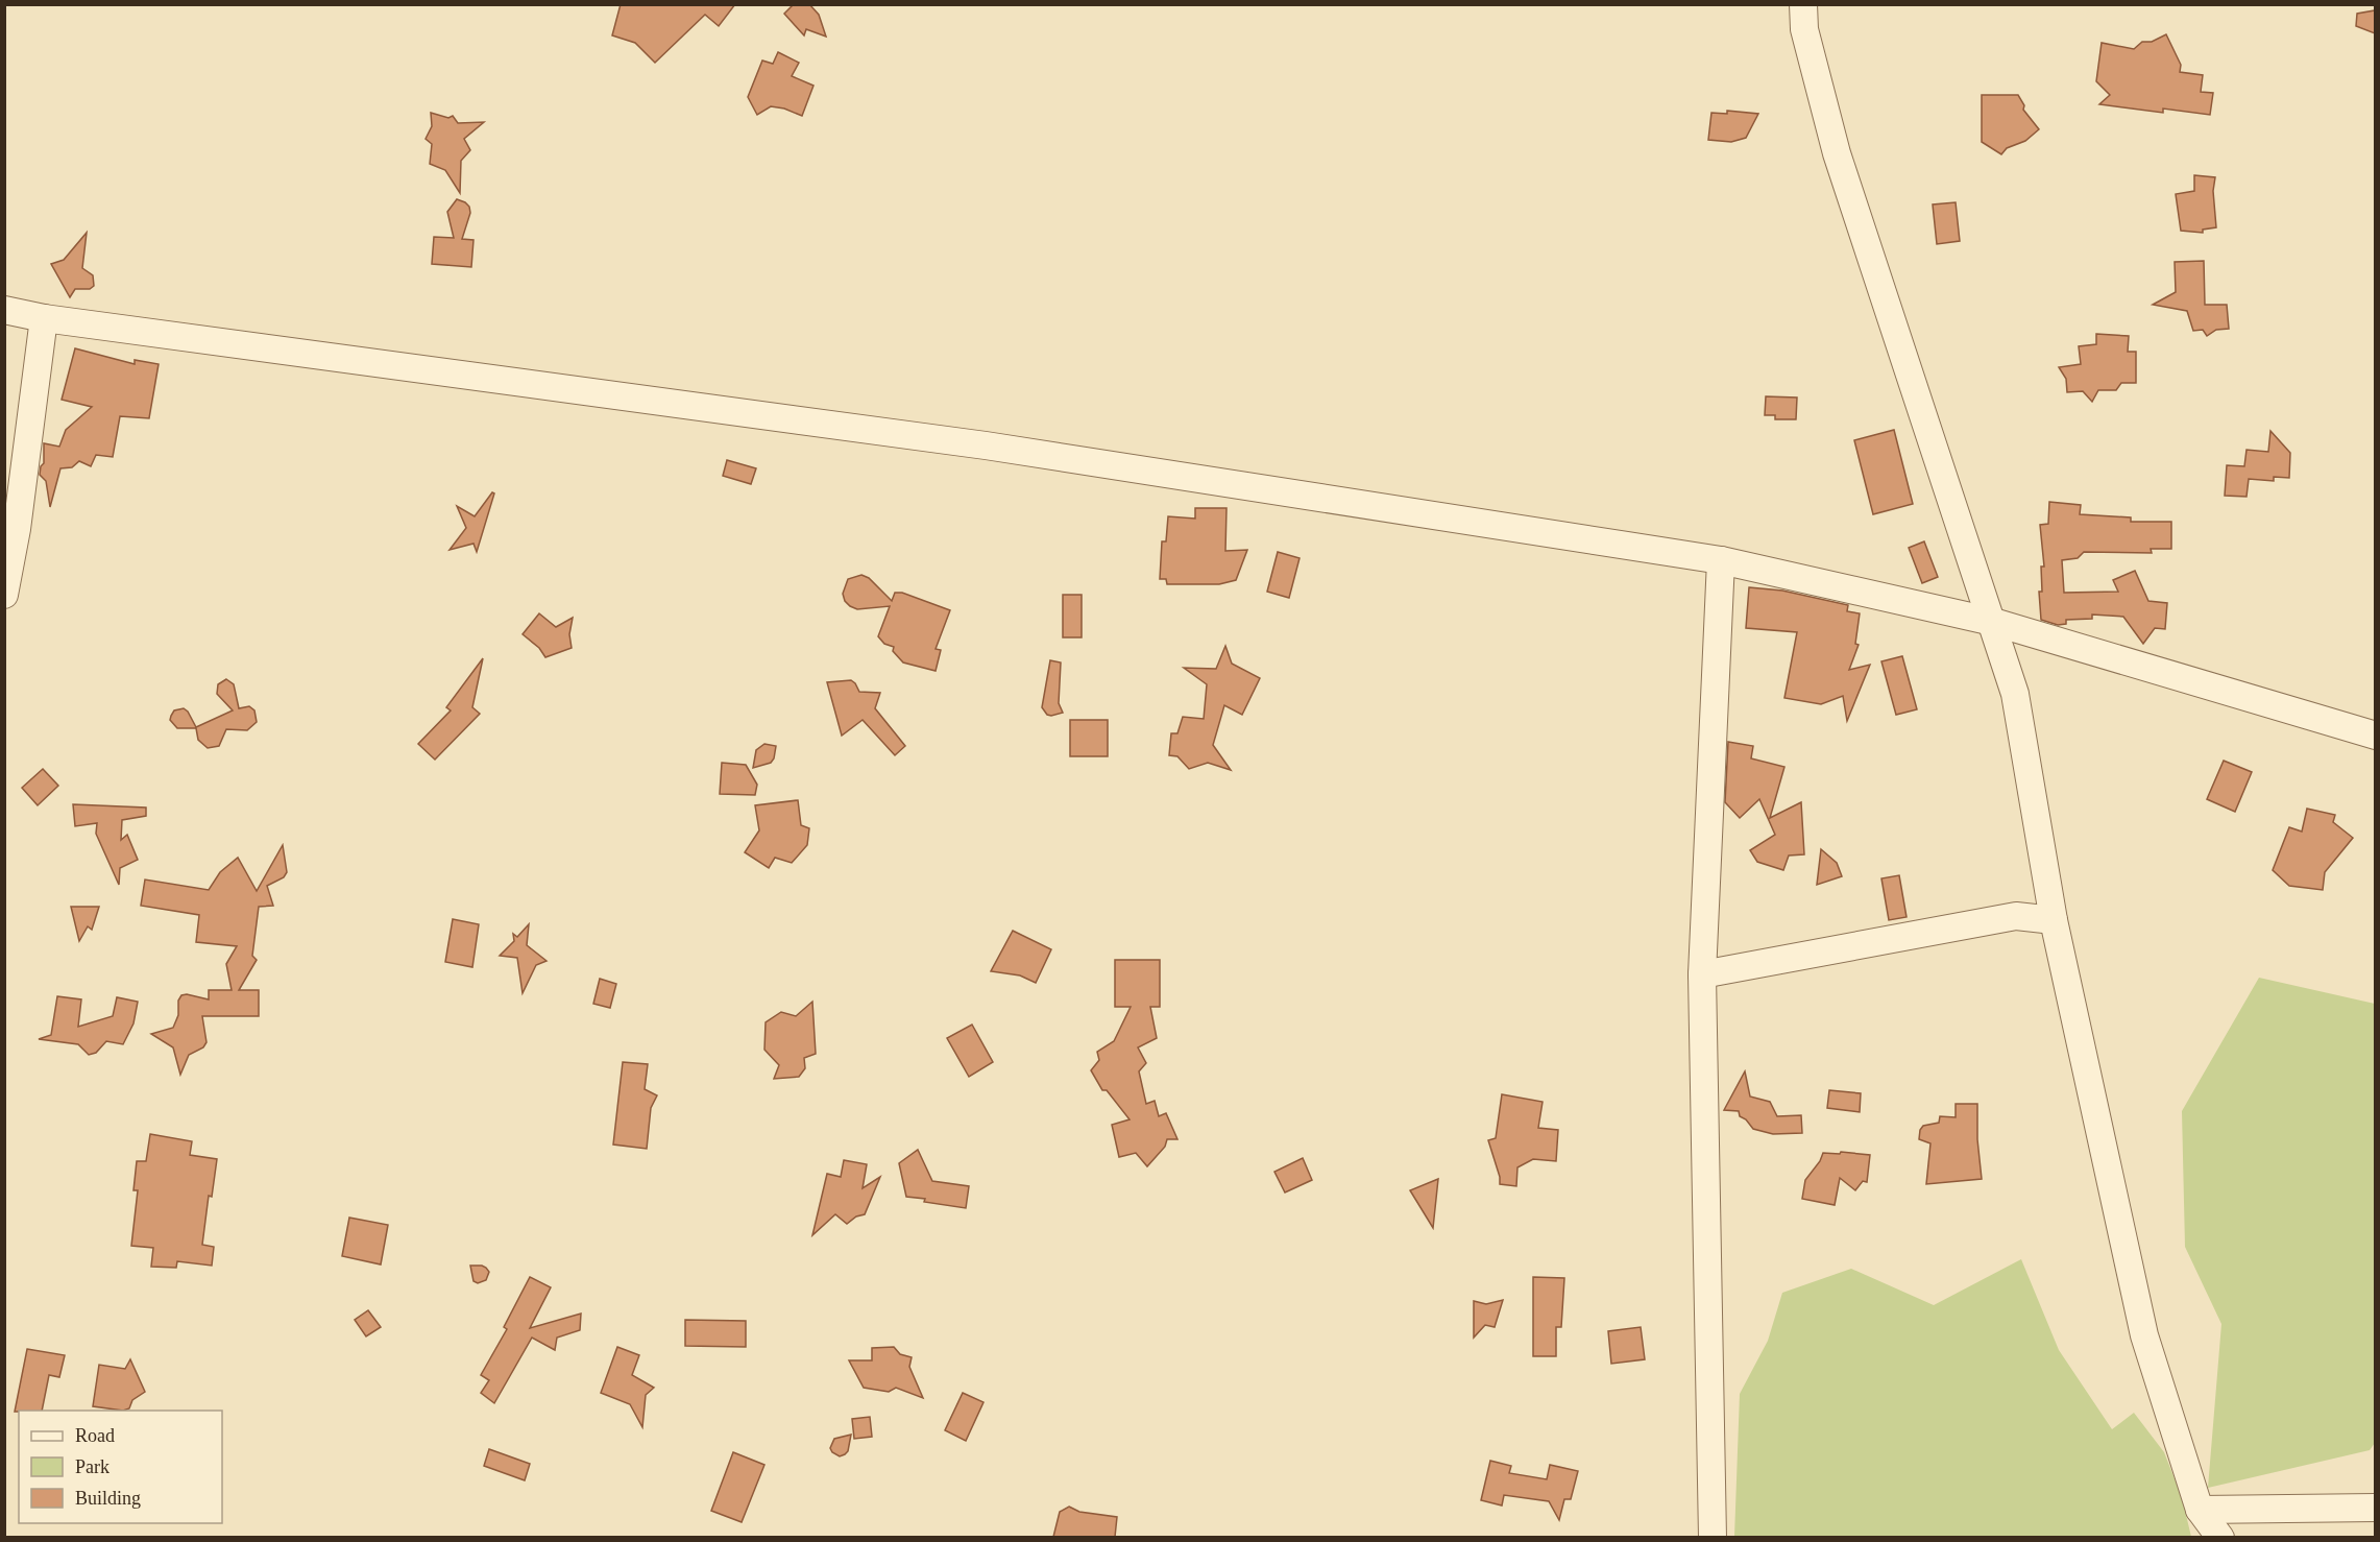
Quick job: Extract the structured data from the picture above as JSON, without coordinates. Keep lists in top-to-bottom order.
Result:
{
  "legend": ["Road", "Park", "Building"]
}
